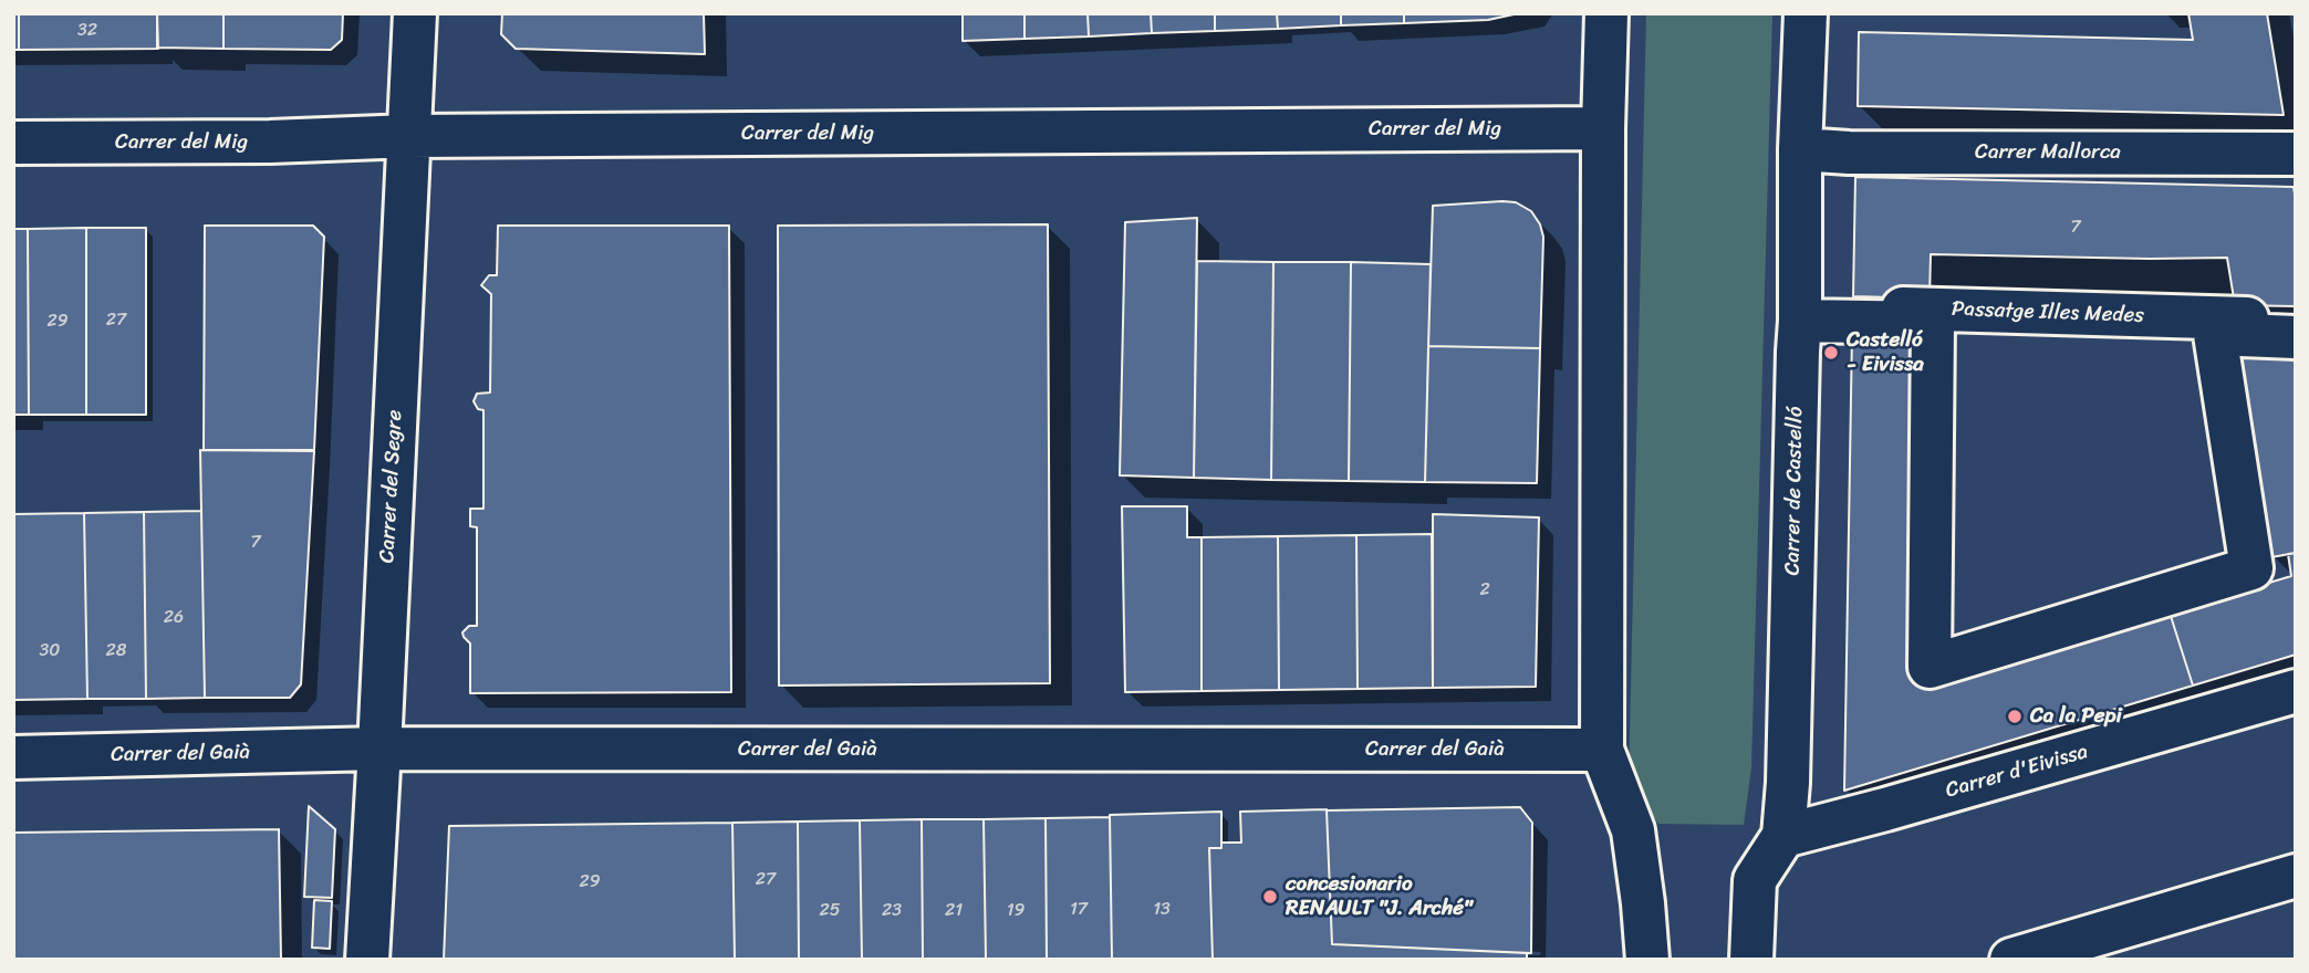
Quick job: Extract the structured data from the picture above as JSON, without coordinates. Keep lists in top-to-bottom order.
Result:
{
  "streets": {
    "street": [
      "Carrer del Mig",
      "Carrer Mallorca",
      "Passatge Illes Medes",
      "Carrer del Segre",
      "Carrer de Castelló",
      "Carrer del Gaià",
      "Carrer d'Eivissa"
    ]
  },
  "crossings": [
    ["Carrer del Mig", "Carrer del Segre"],
    ["Carrer Mallorca", "Carrer de Castelló"],
    ["Passatge Illes Medes", "Carrer de Castelló"],
    ["Carrer del Segre", "Carrer del Gaià"],
    ["Carrer de Castelló", "Carrer d'Eivissa"]
  ],
  "places": ["Castelló - Eivissa", "Ca la Pepi", "concesionario RENAULT \"J. Arché\""],
  "house_numbers": [
    "32",
    "7",
    "27",
    "29",
    "7",
    "2",
    "26",
    "30",
    "28",
    "27",
    "29",
    "17",
    "13",
    "25",
    "23",
    "21",
    "19"
  ]
}
